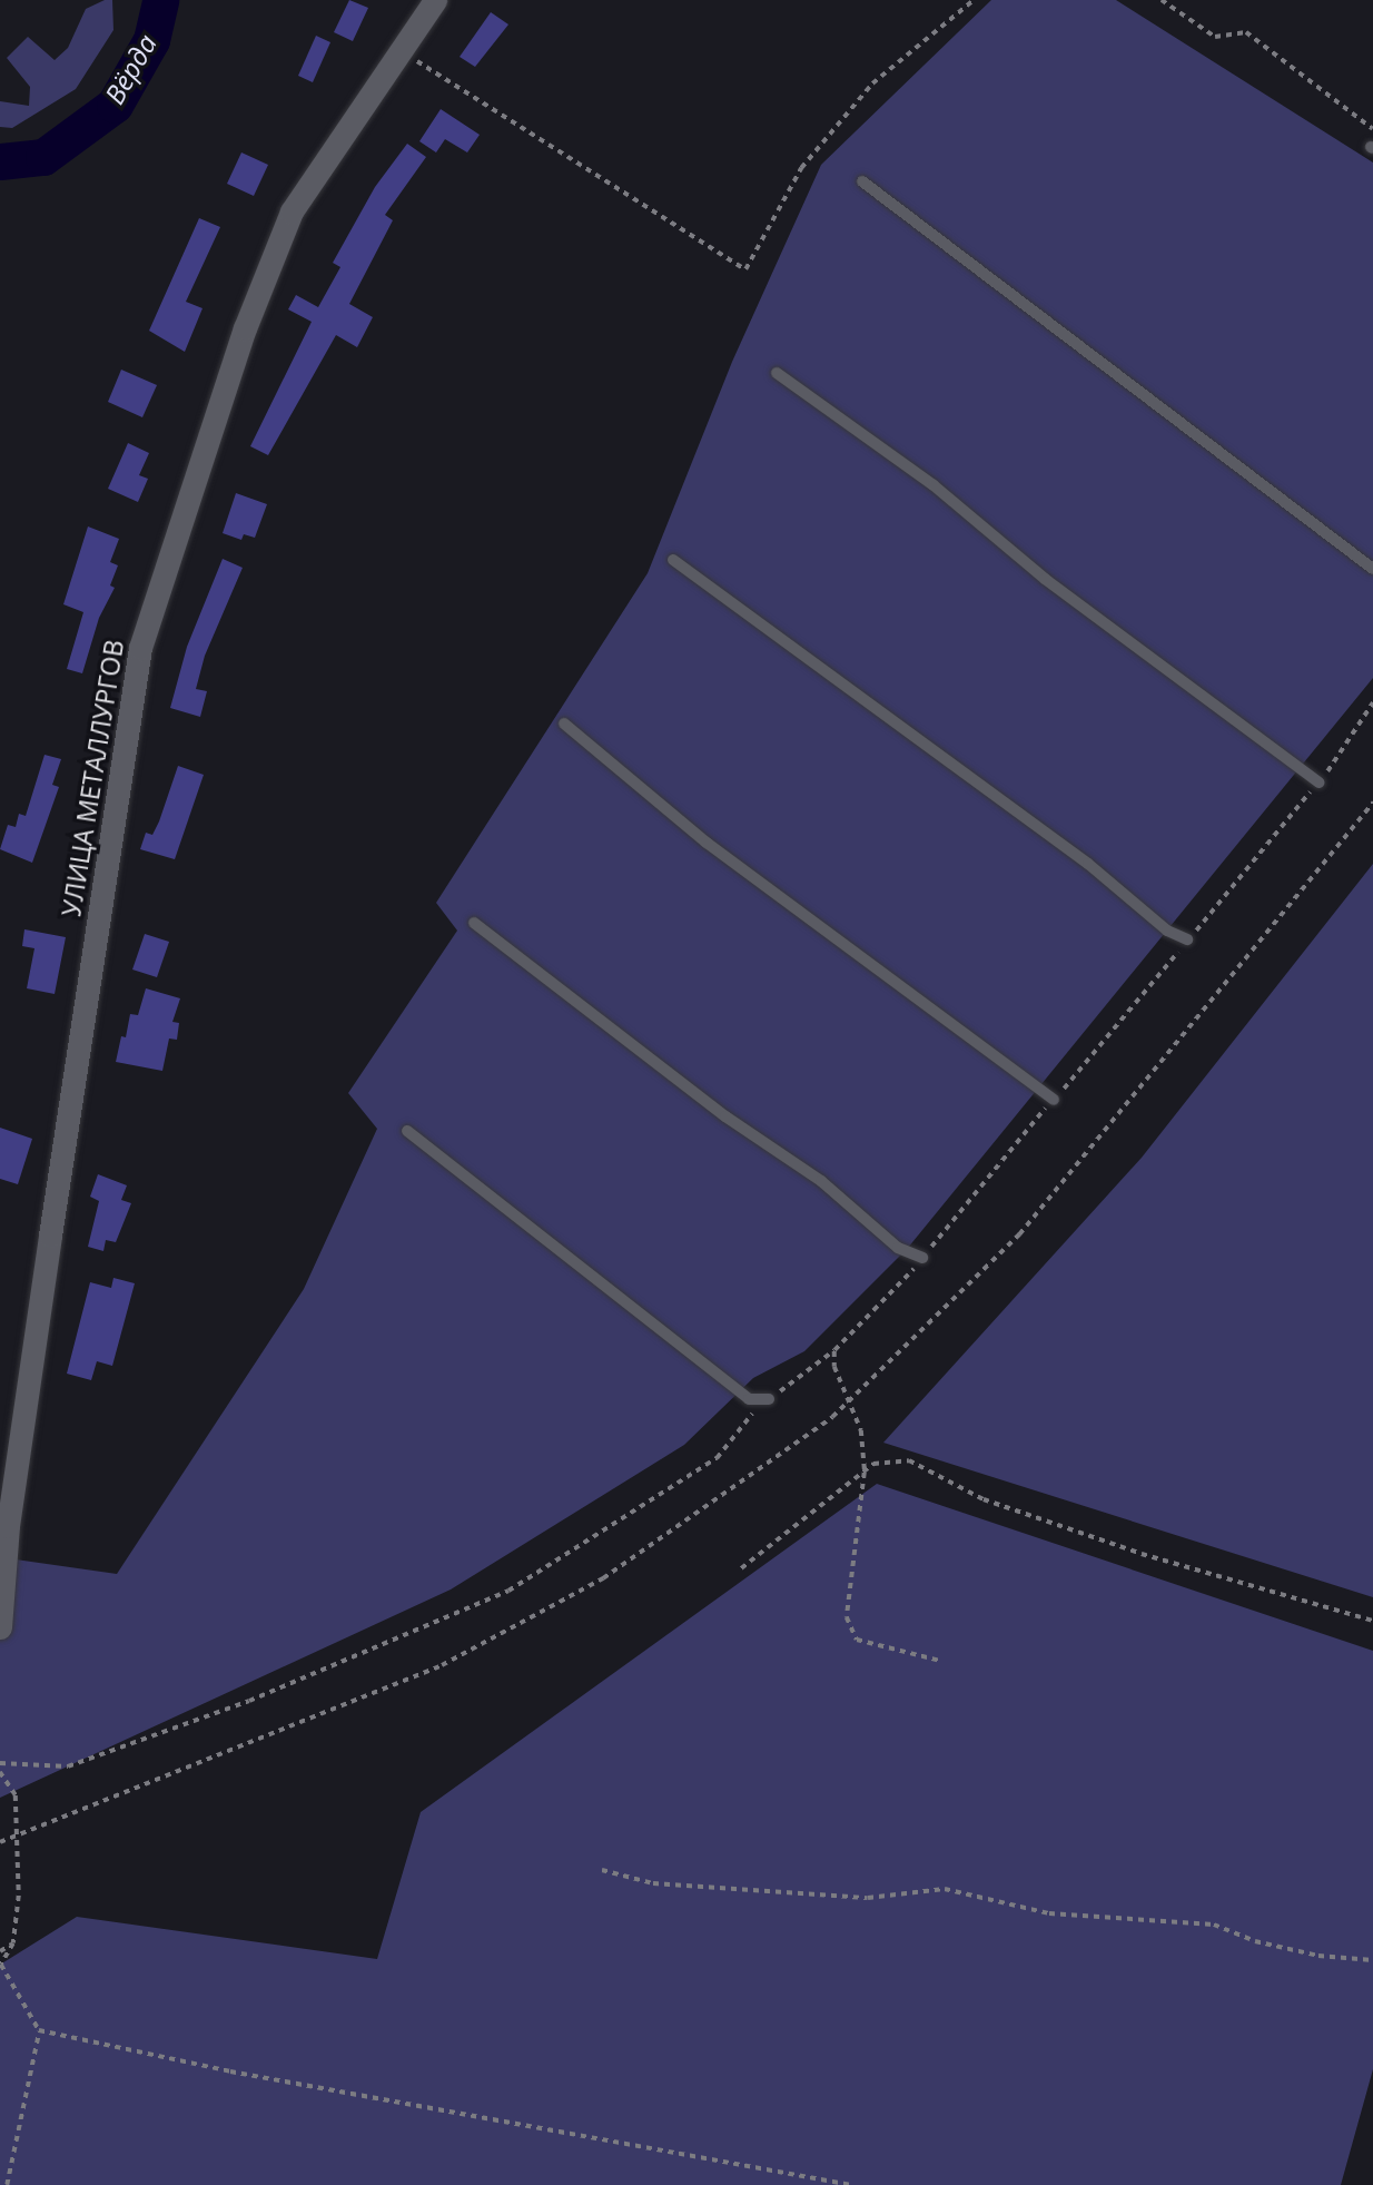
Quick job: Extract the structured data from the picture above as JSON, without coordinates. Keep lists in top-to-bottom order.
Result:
{
  "streets": {
    "street": ["УЛИЦА МЕТАЛЛУРГОВ"]
  },
  "water": ["Вёрда"]
}
